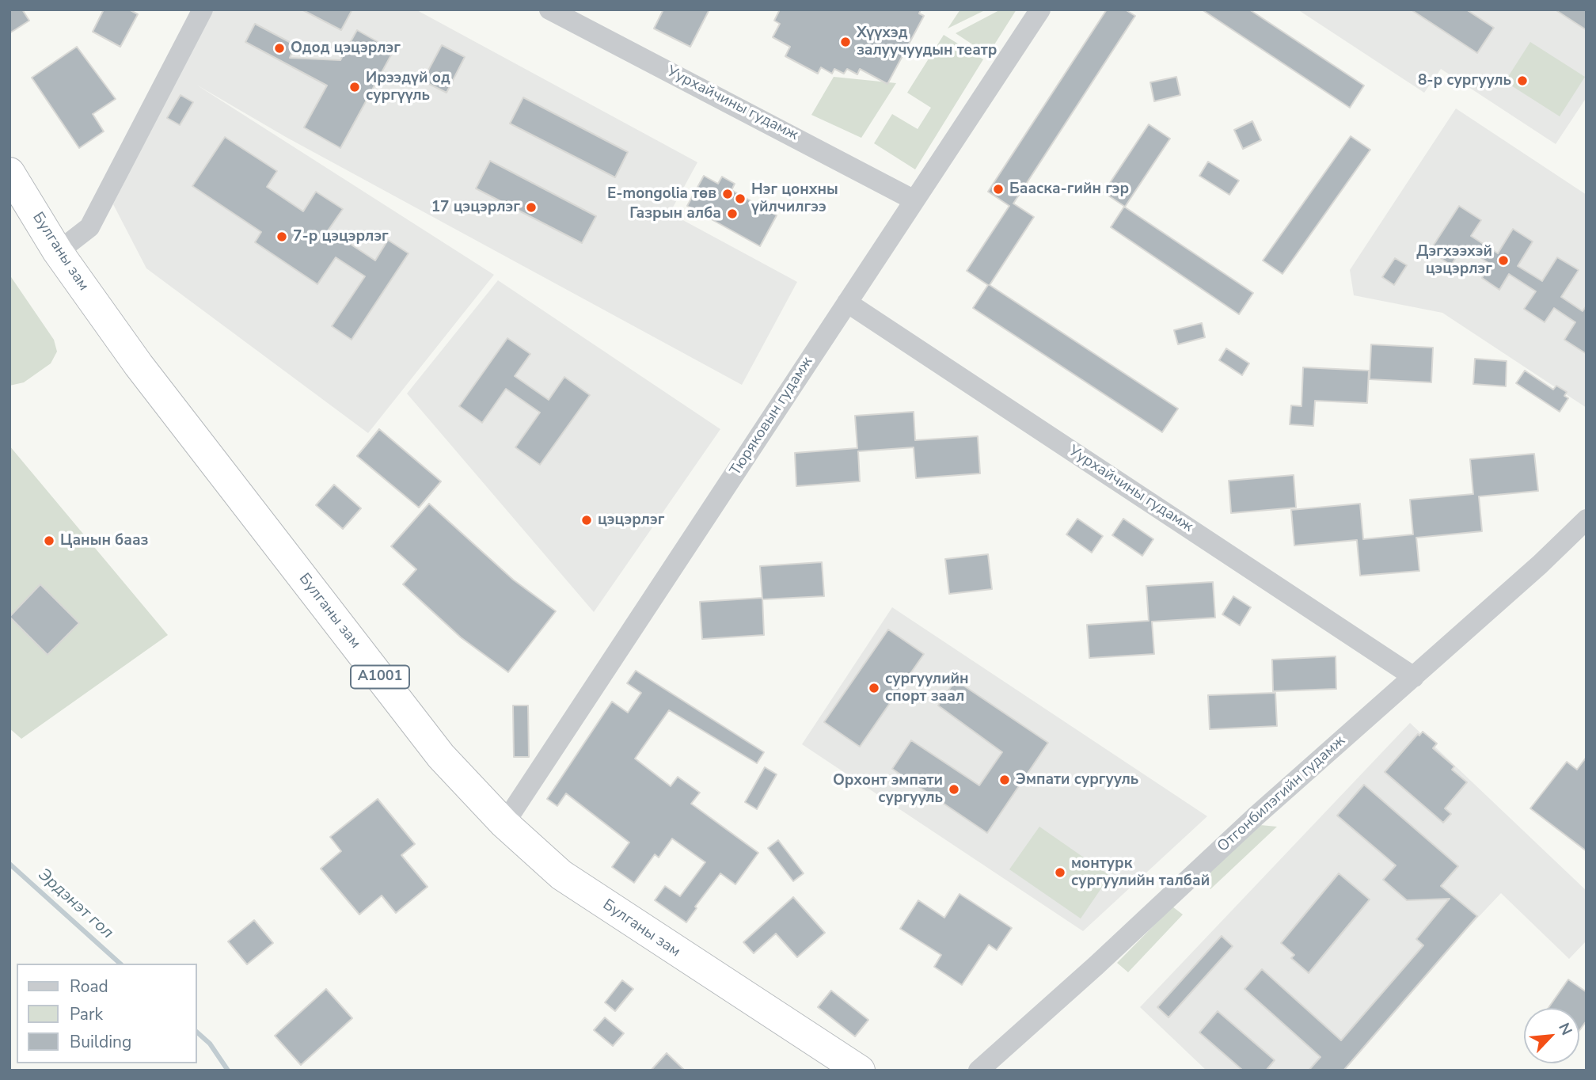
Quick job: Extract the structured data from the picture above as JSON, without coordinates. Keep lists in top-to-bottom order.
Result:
{
  "streets": {
    "highway": ["Булганы зам", "A1001"],
    "street": ["Уурхайчины гудамж", "Тюряковын гудамж", "Отгонбилэгийн гудамж"]
  },
  "crossings": [
    ["Уурхайчины гудамж", "Тюряковын гудамж"],
    ["Уурхайчины гудамж", "Отгонбилэгийн гудамж"],
    ["Булганы зам", "Тюряковын гудамж"]
  ],
  "water": ["Эрдэнэт гол"],
  "places": [
    "Хүүхэд залуучуудын театр",
    "Одод цэцэрлэг",
    "8-р сургууль",
    "Ирээдүй од сургүүль",
    "Бааска-гийн гэр",
    "E-mongolia төв",
    "Нэг цонхны үйлчилгээ",
    "17 цэцэрлэг",
    "Газрын алба",
    "7-р цэцэрлэг",
    "Дэгхээхэй цэцэрлэг",
    "цэцэрлэг",
    "Цанын бааз",
    "сургуулийн спорт заал",
    "Эмпати сургууль",
    "Орхонт эмпати сургууль",
    "монтурк сургуулийн талбай"
  ],
  "legend": ["Road", "Park", "Building"],
  "north": "top right"
}
